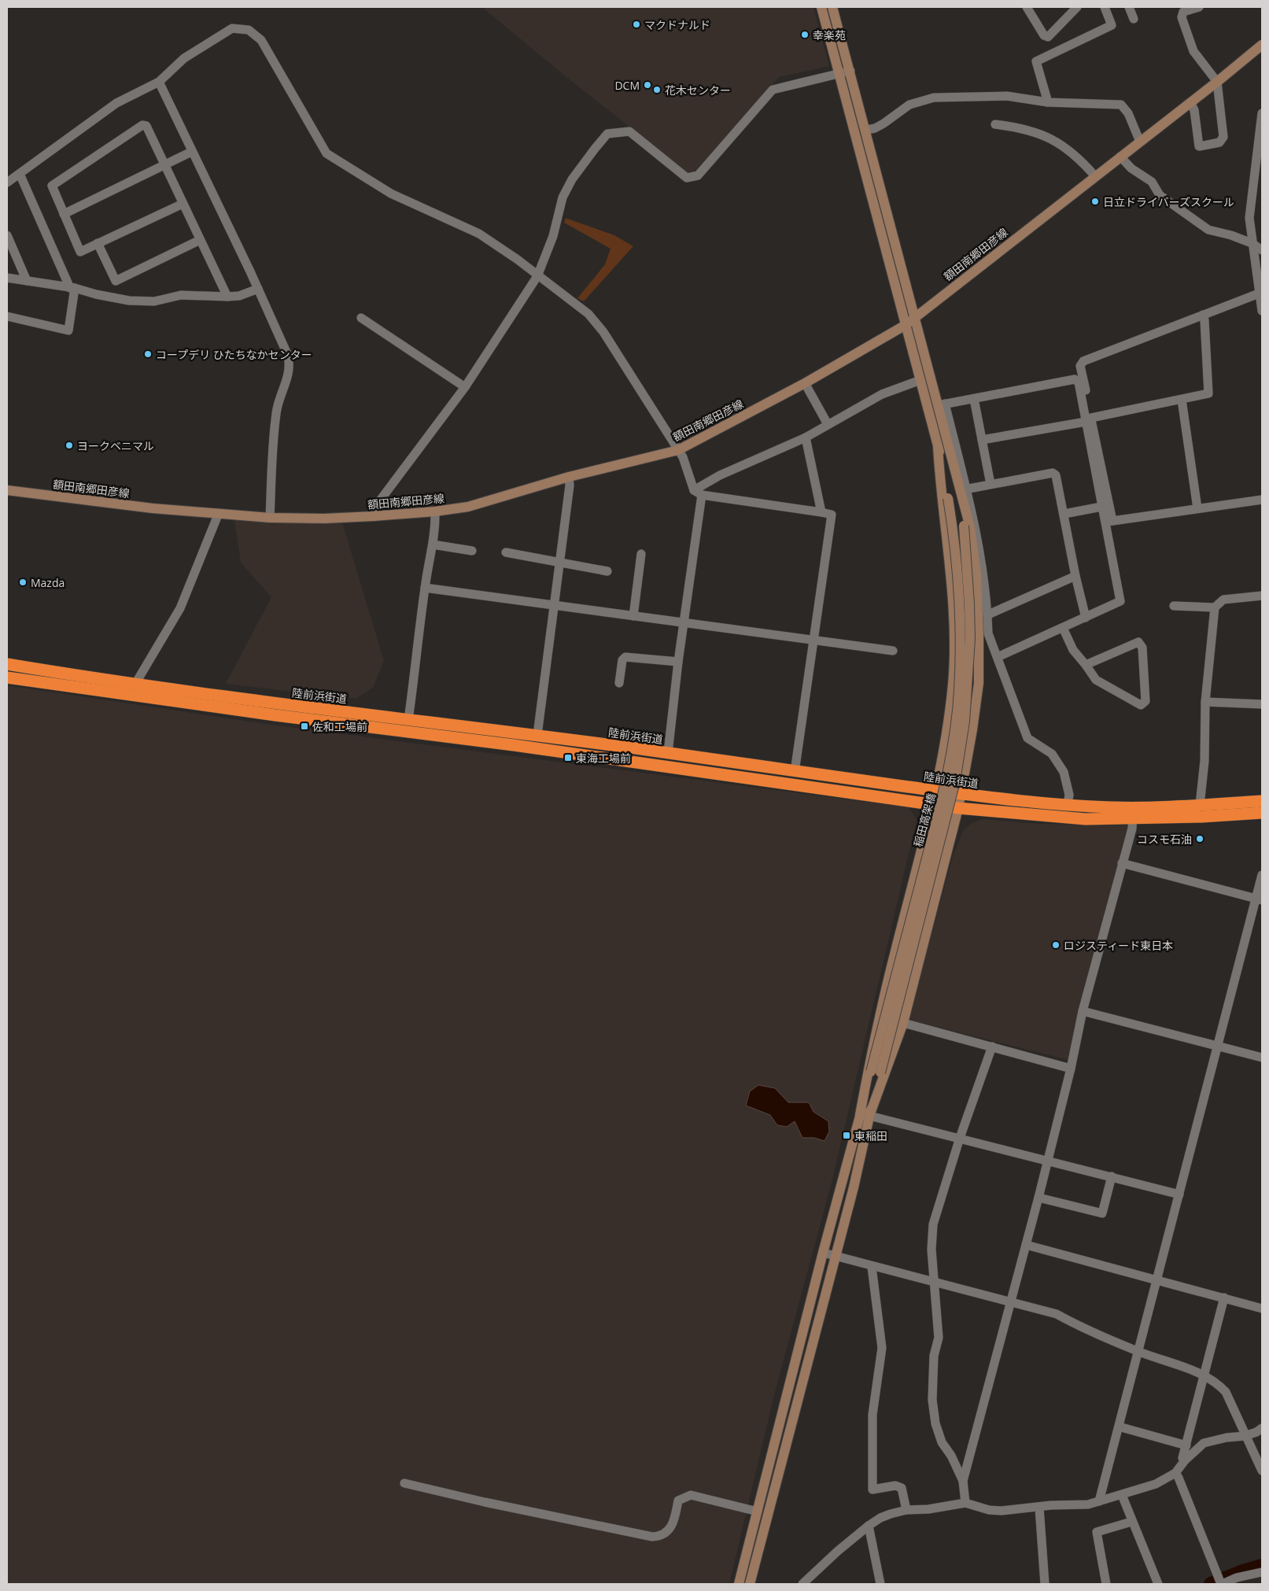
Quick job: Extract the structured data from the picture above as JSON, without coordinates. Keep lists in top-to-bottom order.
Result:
{
  "streets": {
    "highway": ["陸前浜街道"],
    "street": ["額田南郷田彦線", "稲田高架橋"]
  },
  "places": {
    "other": [
      "マクドナルド",
      "幸楽苑",
      "DCM",
      "花木センター",
      "日立ドライバーズスクール",
      "コープデリ ひたちなかセンター",
      "ヨークベニマル",
      "Mazda",
      "コスモ石油",
      "ロジスティード東日本"
    ],
    "transit": ["佐和工場前", "東海工場前", "東稲田"]
  }
}
